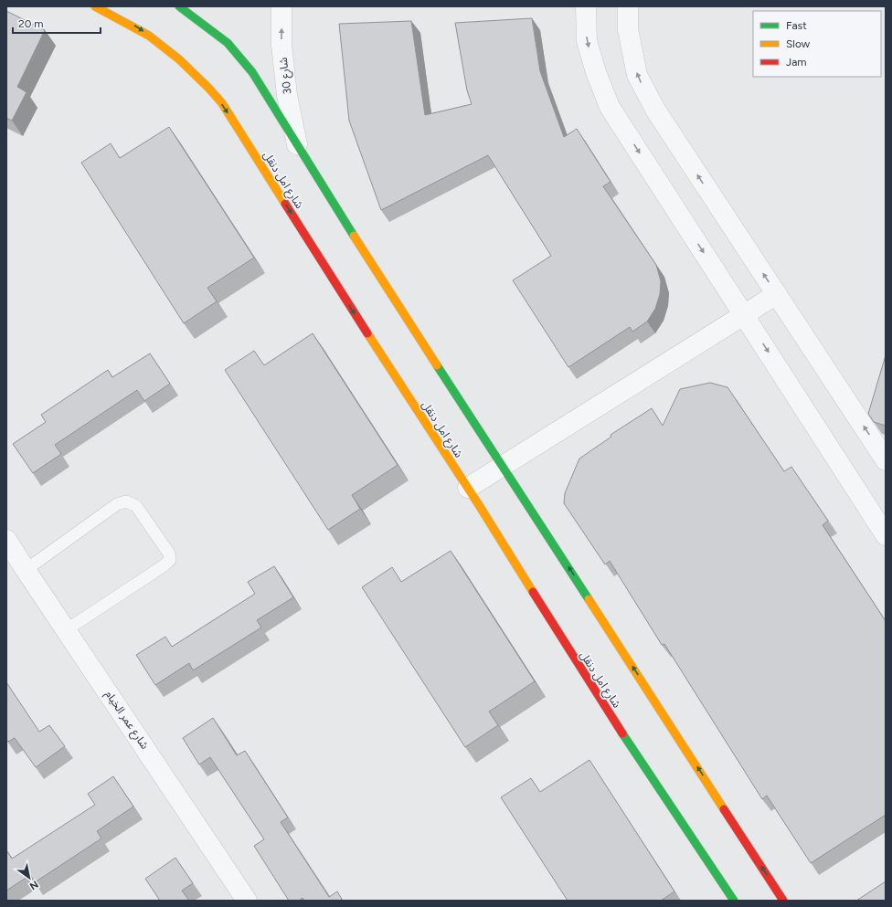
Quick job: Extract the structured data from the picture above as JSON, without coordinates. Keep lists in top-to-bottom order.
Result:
{
  "streets": {
    "street": ["شارع 30", "شارع امل دنقل", "شارع عمر الخيام"]
  },
  "one_way": ["شارع 30"],
  "legend": ["Fast", "Slow", "Jam"],
  "scale_bar": "20 m",
  "north": "bottom right"
}
